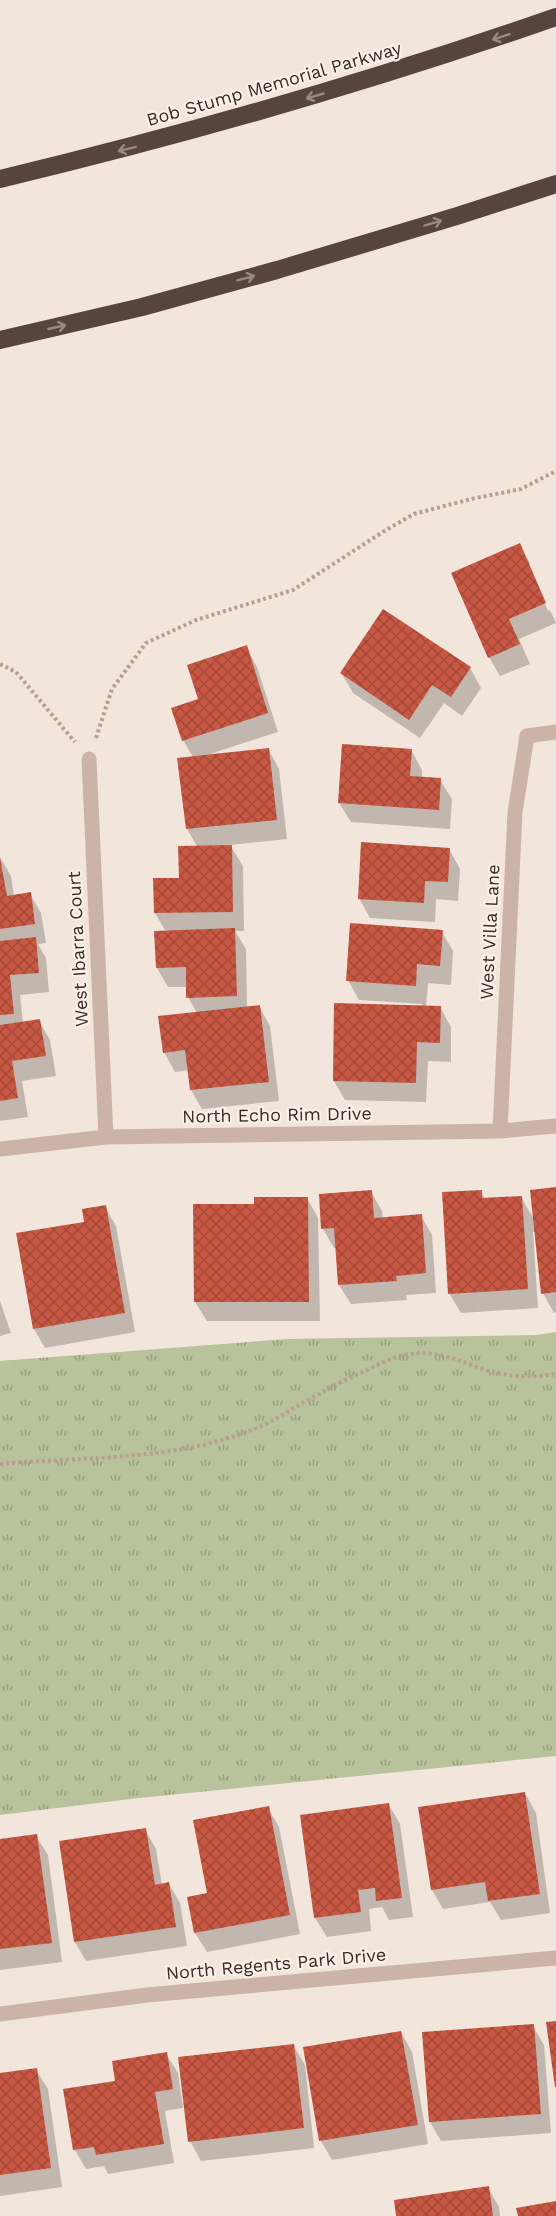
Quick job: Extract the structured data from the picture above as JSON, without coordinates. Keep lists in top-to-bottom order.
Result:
{
  "streets": {
    "highway": ["Bob Stump Memorial Parkway"],
    "street": [
      "West Villa Lane",
      "West Ibarra Court",
      "North Echo Rim Drive",
      "North Regents Park Drive"
    ]
  },
  "crossings": [
    ["West Villa Lane", "North Echo Rim Drive"],
    ["West Ibarra Court", "North Echo Rim Drive"]
  ]
}
